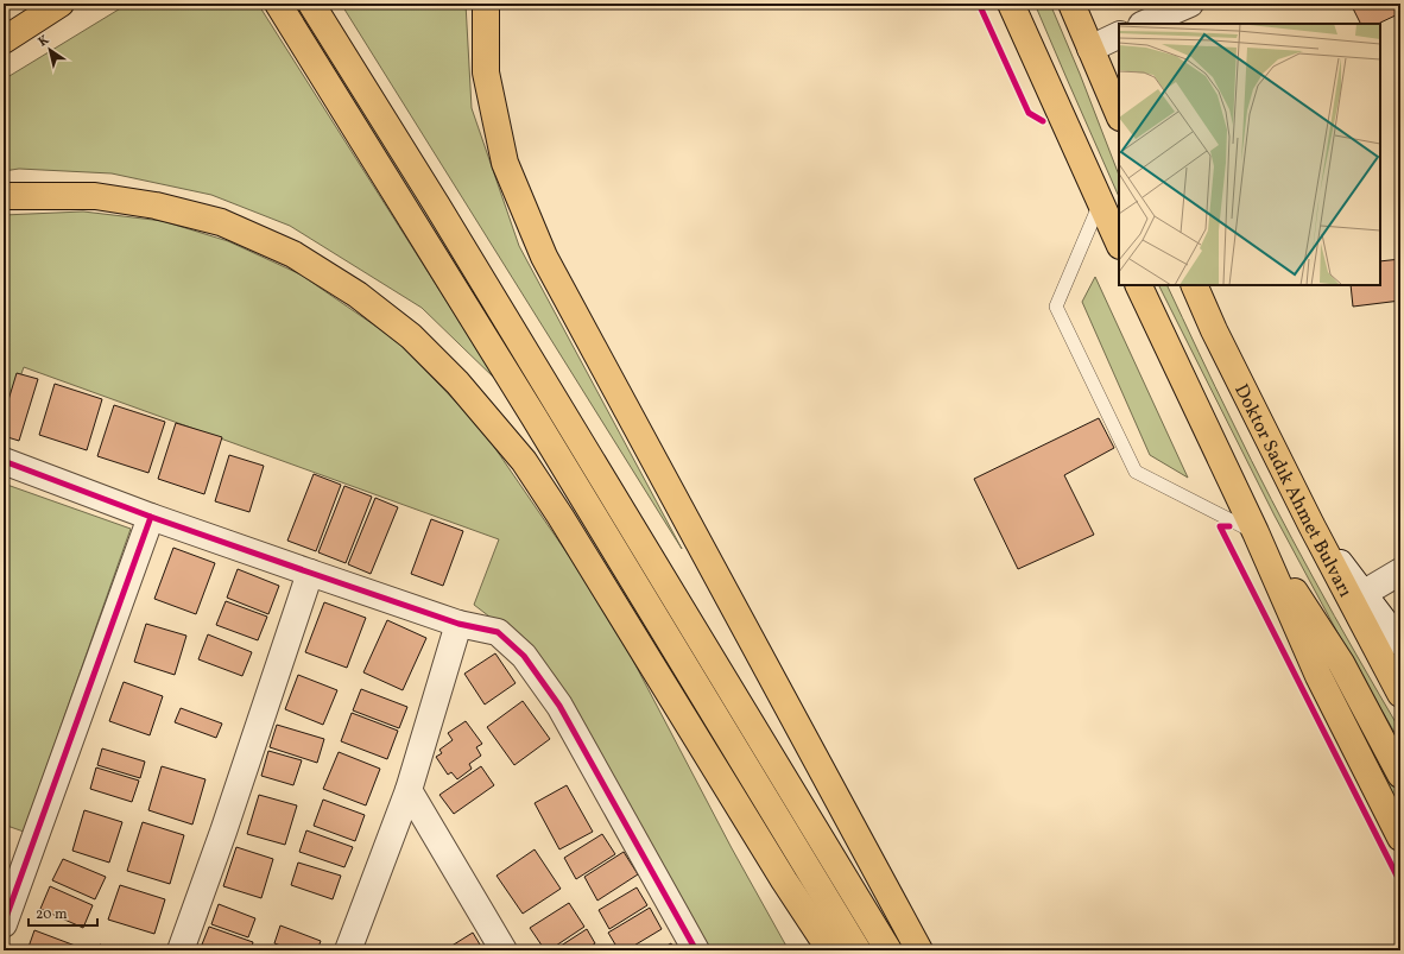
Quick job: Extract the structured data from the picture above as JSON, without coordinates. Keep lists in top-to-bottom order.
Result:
{
  "streets": {
    "main road": ["Doktor Sadık Ahmet Bulvarı"]
  },
  "scale_bar": "20 m",
  "north": "top left"
}
